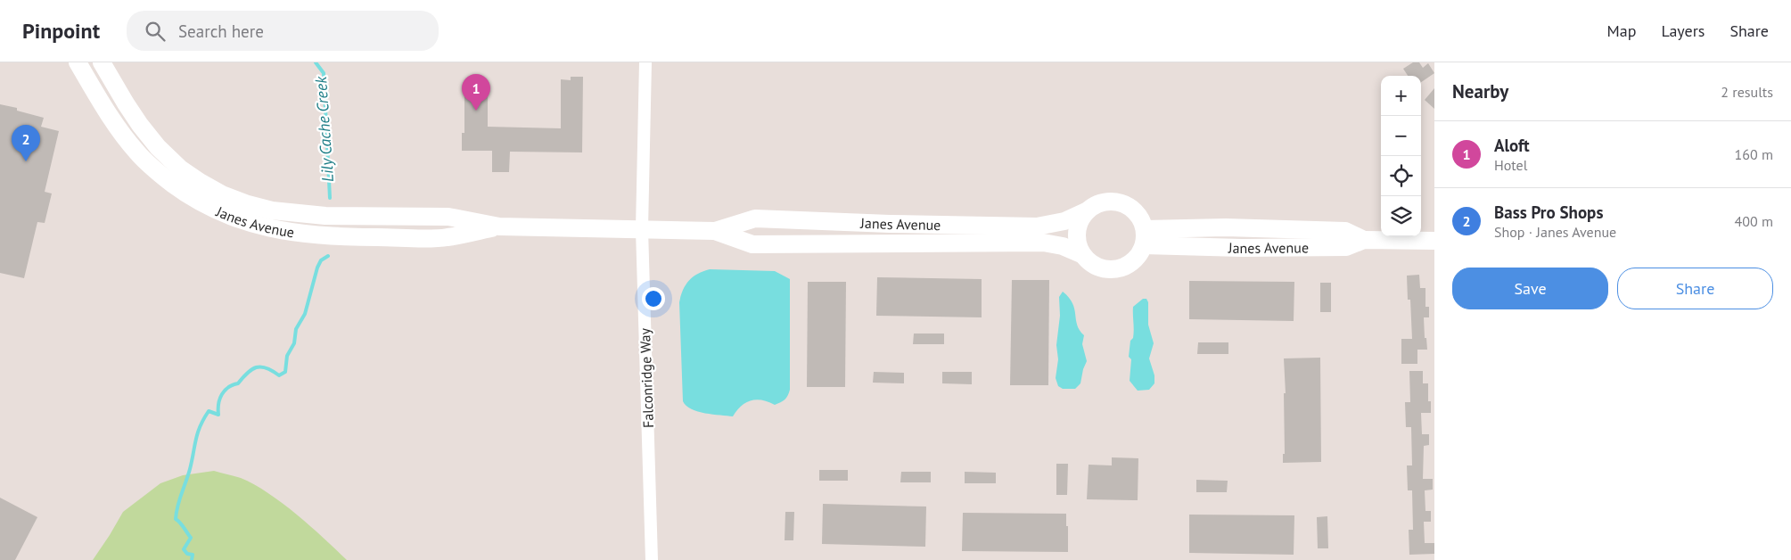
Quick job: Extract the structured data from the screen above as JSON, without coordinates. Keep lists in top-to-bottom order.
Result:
{
  "streets": {
    "street": ["Janes Avenue", "Falconridge Way"]
  },
  "crossings": [
    ["Janes Avenue", "Falconridge Way"]
  ],
  "water": ["Lily Cache Creek"],
  "page": {
    "header": "Pinpoint",
    "search": "Search here",
    "nav": ["Map", "Layers", "Share"],
    "heading": ["Nearby", "2 results"],
    "pins": ["1", "2"],
    "map_buttons": ["+", "−"],
    "list": [
      {
        "mark": "1",
        "name": "Aloft",
        "note": "Hotel",
        "value": "160 m"
      },
      {
        "mark": "2",
        "name": "Bass Pro Shops",
        "note": "Shop · Janes Avenue",
        "value": "400 m"
      }
    ],
    "buttons": ["Save", "Share"]
  }
}
